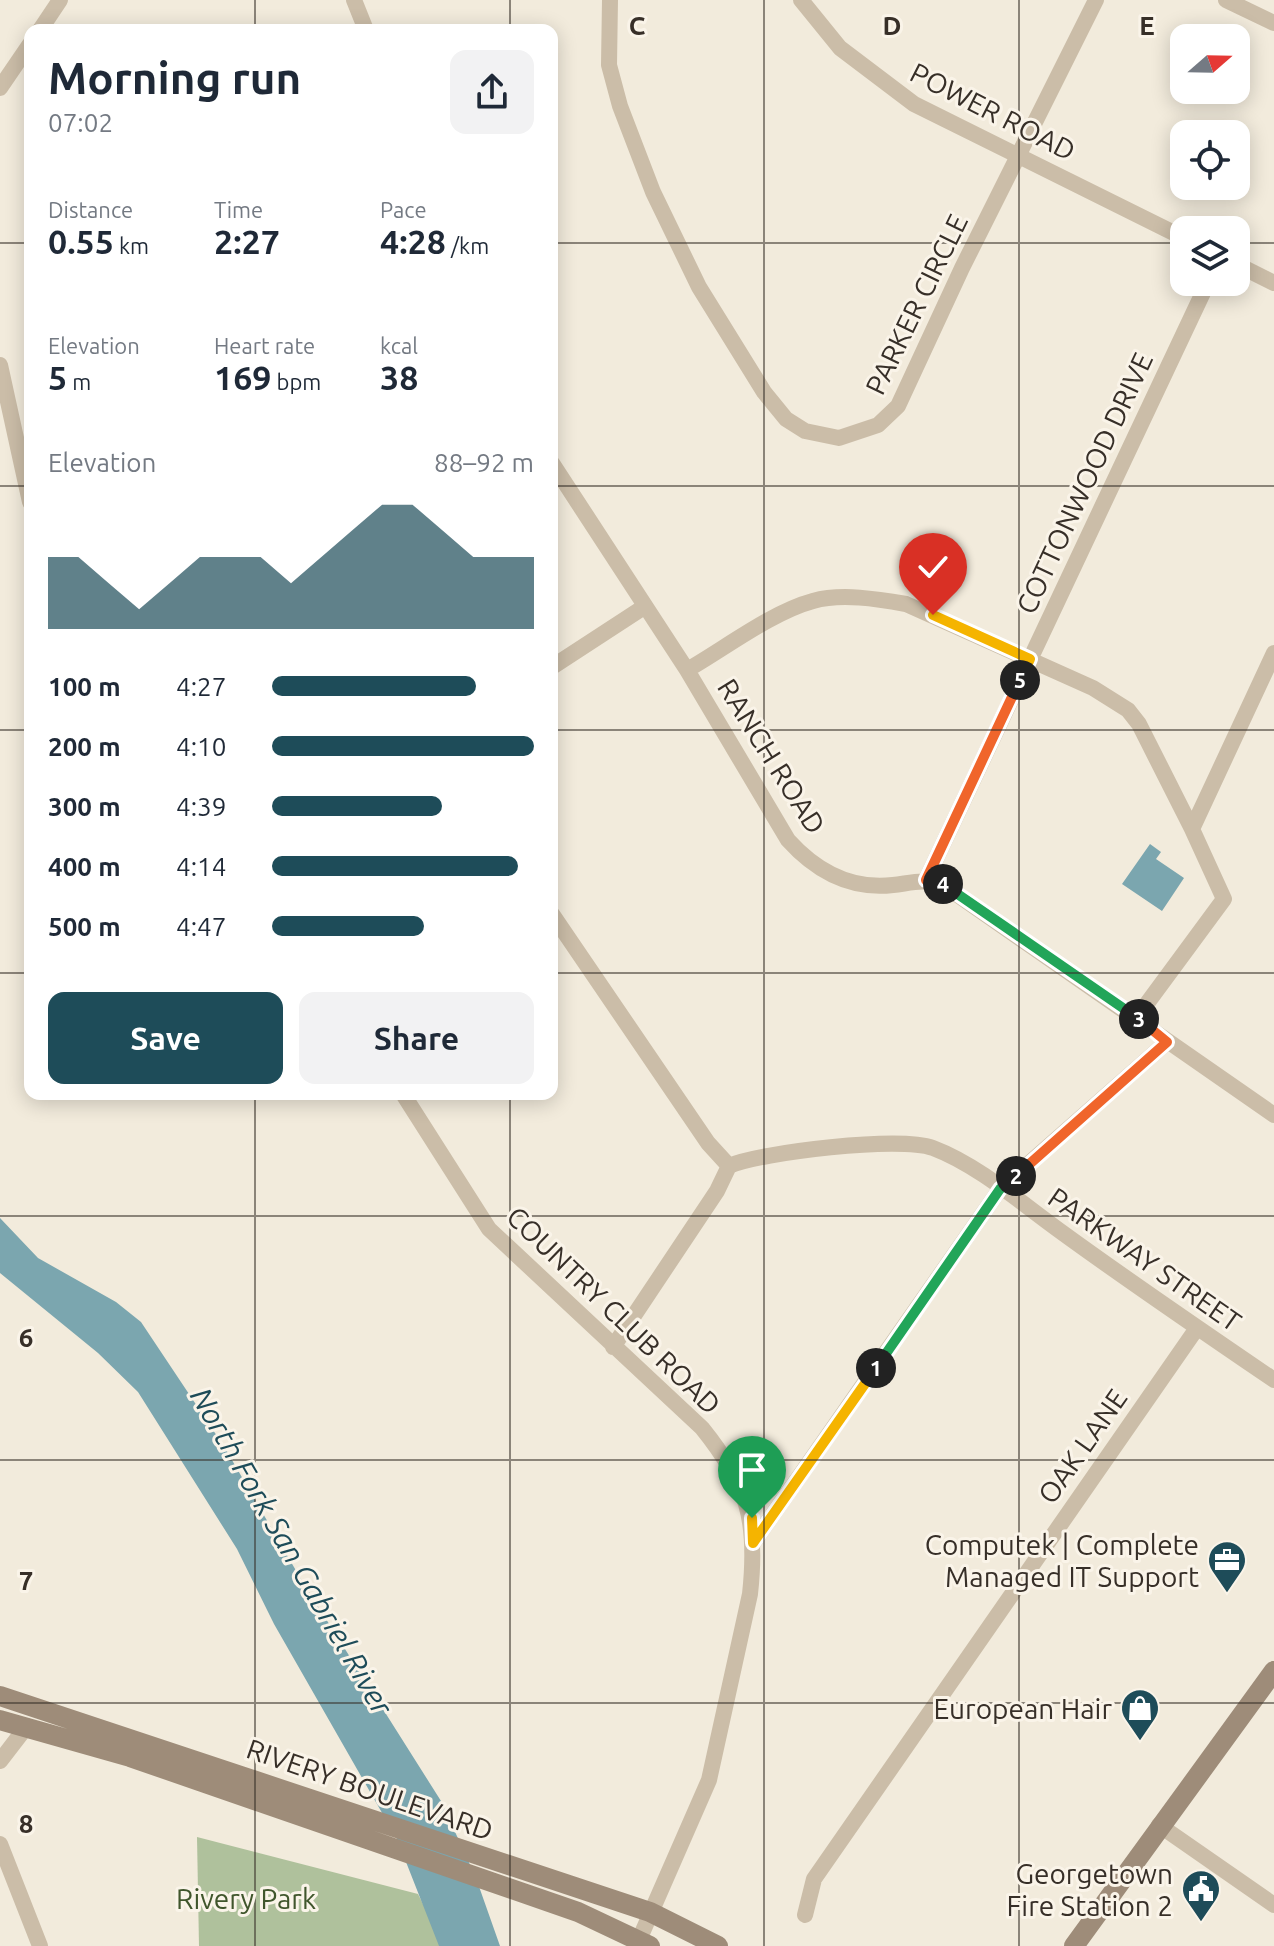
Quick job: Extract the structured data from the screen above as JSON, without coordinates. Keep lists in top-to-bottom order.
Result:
{
  "streets": {
    "street": [
      "POWER ROAD",
      "PARKER CIRCLE",
      "COTTONWOOD DRIVE",
      "RANCH ROAD",
      "PARKWAY STREET",
      "COUNTRY CLUB ROAD",
      "OAK LANE",
      "RIVERY BOULEVARD"
    ]
  },
  "crossings": [
    ["POWER ROAD", "PARKER CIRCLE"],
    ["COTTONWOOD DRIVE", "RANCH ROAD"],
    ["PARKWAY STREET", "OAK LANE"],
    ["COUNTRY CLUB ROAD", "RIVERY BOULEVARD"]
  ],
  "water": ["North Fork San Gabriel River"],
  "parks": ["Rivery Park"],
  "places": {
    "office": ["Computek | Complete Managed IT Support"],
    "shop": ["European Hair"],
    "public building": ["Georgetown Fire Station 2"]
  },
  "north": "right",
  "page": {
    "heading": ["Morning run", "07:02"],
    "stats": [
      ["Distance", "0.55 km"],
      ["Time", "2:27"],
      ["Pace", "4:28 /km"],
      ["Elevation", "5 m"],
      ["Heart rate", "169 bpm"],
      ["kcal", "38"]
    ],
    "chart": ["Elevation", "88–92 m"],
    "list": [
      {
        "name": "100 m",
        "note": "4:27"
      },
      {
        "name": "200 m",
        "note": "4:10"
      },
      {
        "name": "300 m",
        "note": "4:39"
      },
      {
        "name": "400 m",
        "note": "4:14"
      },
      {
        "name": "500 m",
        "note": "4:47"
      }
    ],
    "pins": [
      "5",
      "4",
      "3",
      "2",
      "1"
    ],
    "buttons": ["Save", "Share"]
  },
  "grid": {
    "columns": ["C", "D", "E"],
    "rows": ["6", "7", "8"]
  }
}
